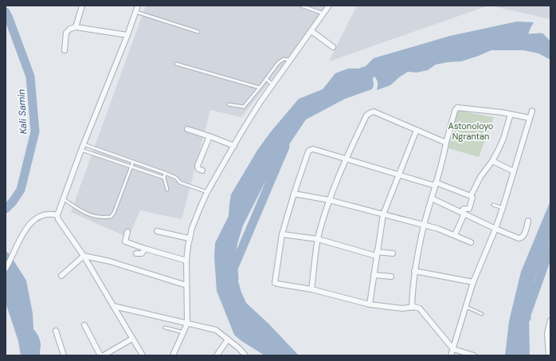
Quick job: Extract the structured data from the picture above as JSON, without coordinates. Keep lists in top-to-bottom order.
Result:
{
  "water": ["Kali Samin"],
  "parks": ["Astonoloyo Ngrantan"]
}
